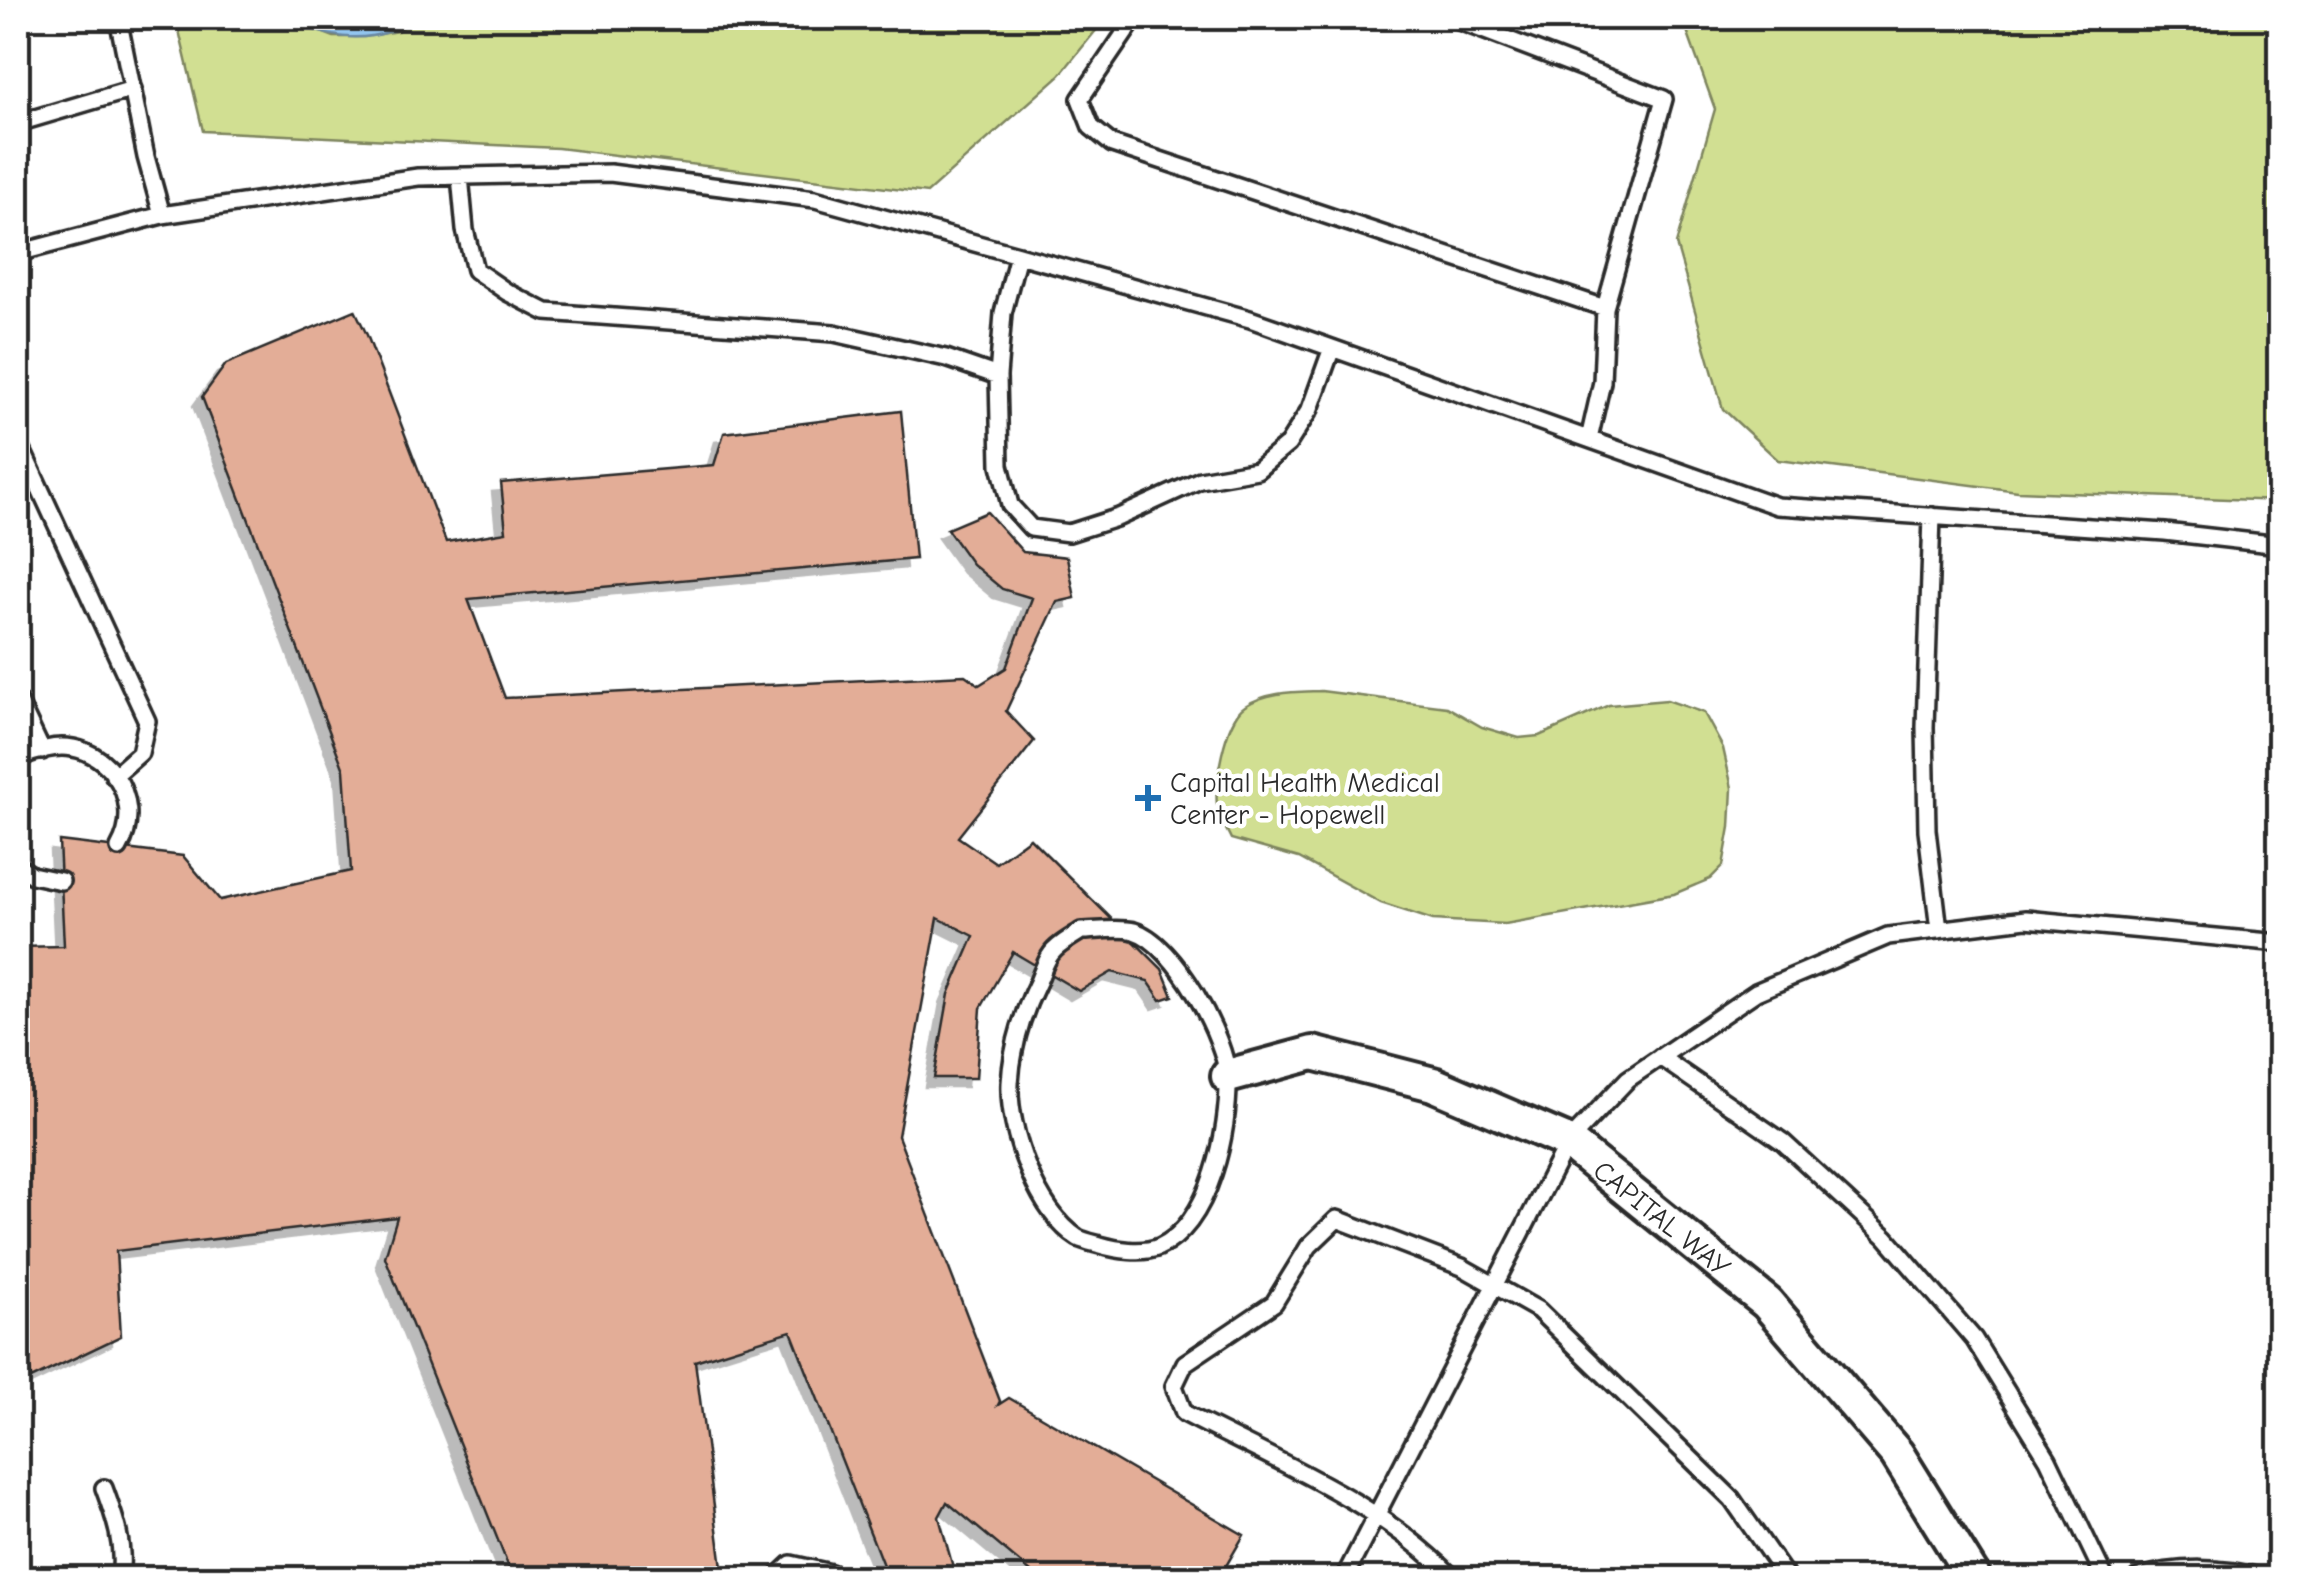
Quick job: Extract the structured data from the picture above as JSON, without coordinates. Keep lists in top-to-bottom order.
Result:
{
  "streets": {
    "street": ["CAPITAL WAY"]
  },
  "places": {
    "health": ["Capital Health Medical Center - Hopewell"]
  }
}
